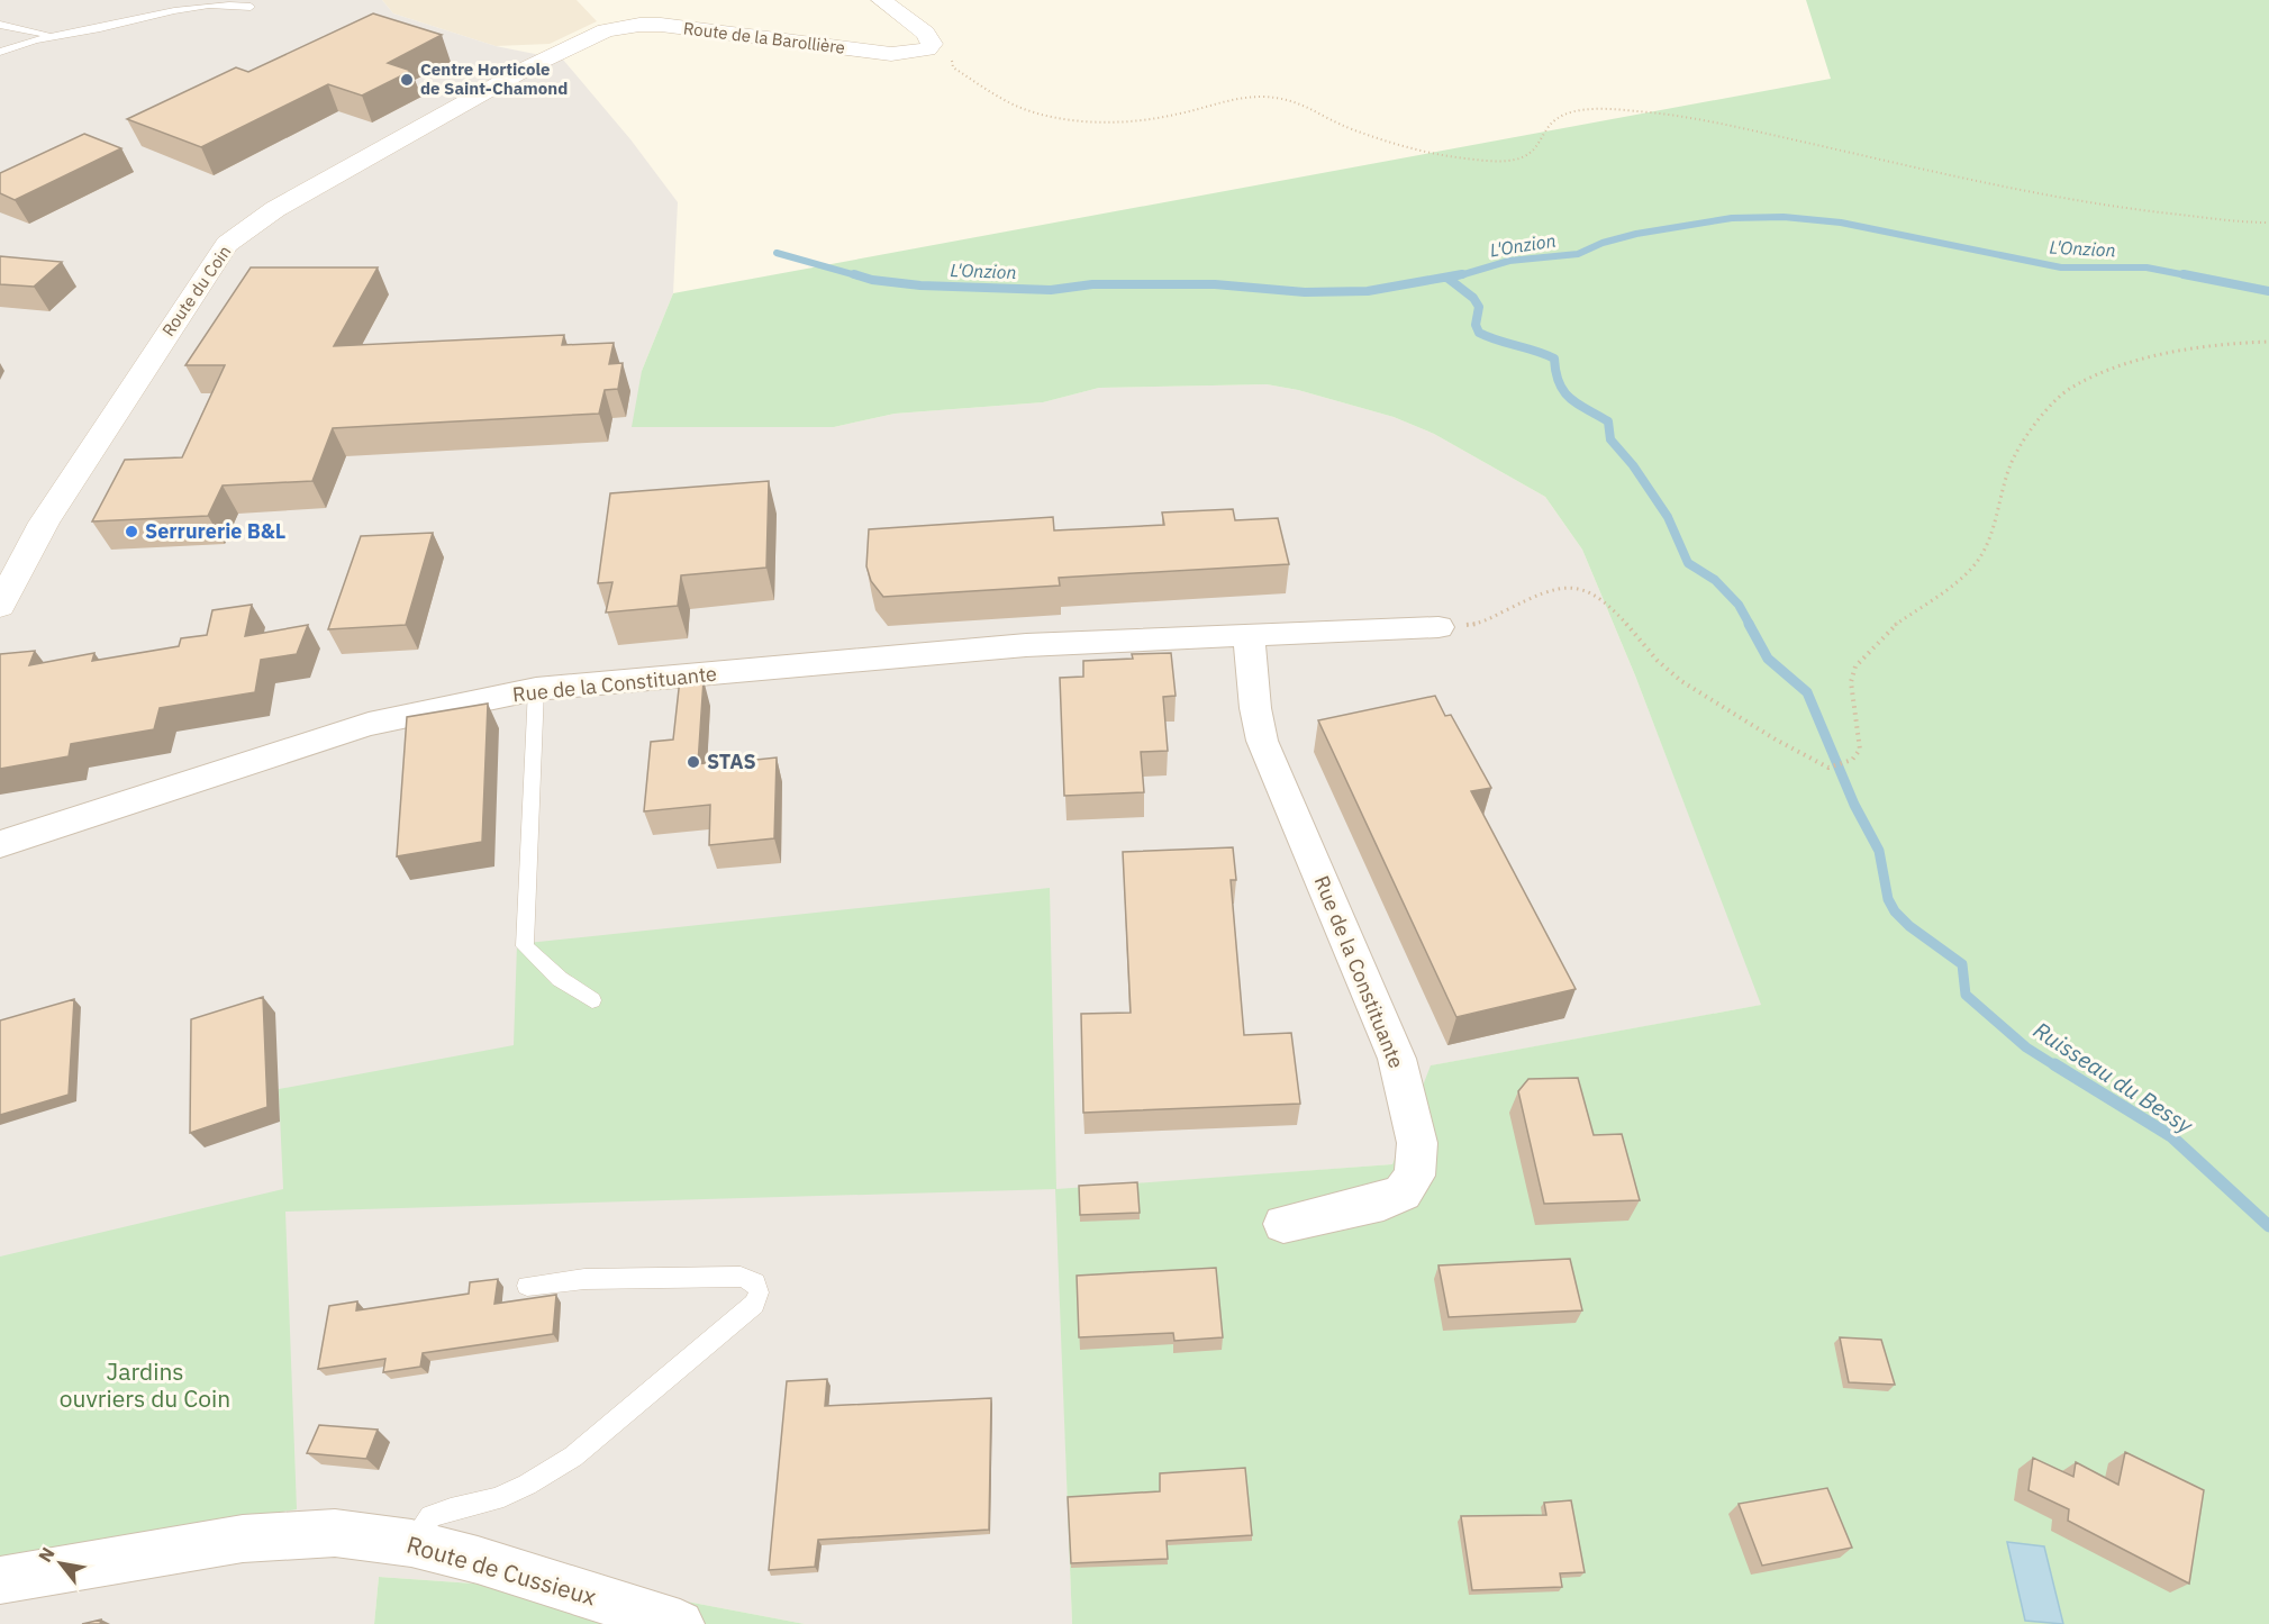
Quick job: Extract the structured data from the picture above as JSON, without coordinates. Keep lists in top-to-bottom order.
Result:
{
  "streets": {
    "main road": ["Route de la Barollière", "Route du Coin"],
    "street": ["Rue de la Constituante", "Route de Cussieux"]
  },
  "crossings": [
    ["Route de la Barollière", "Route du Coin"]
  ],
  "water": ["L'Onzion", "Ruisseau du Bessy"],
  "parks": ["Jardins ouvriers du Coin"],
  "places": ["Centre Horticole de Saint-Chamond", "Serrurerie B&L", "STAS"],
  "north": "top left"
}
